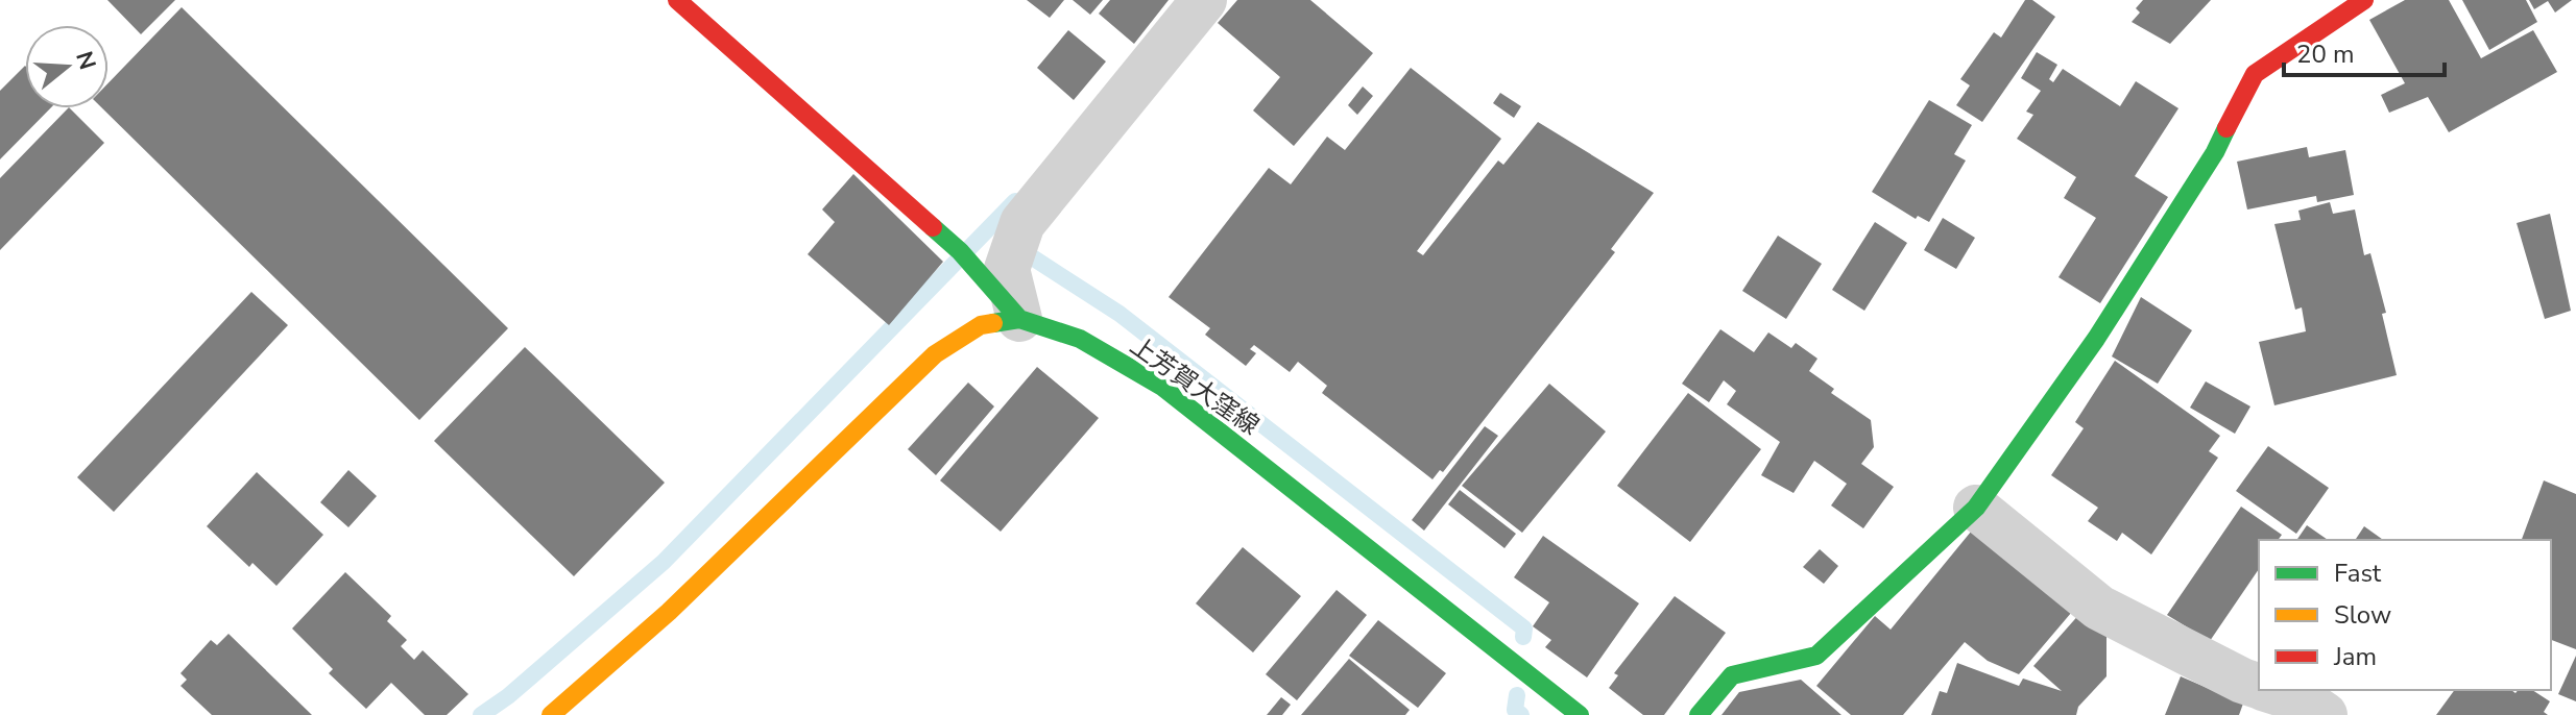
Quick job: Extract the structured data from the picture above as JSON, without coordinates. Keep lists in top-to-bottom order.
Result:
{
  "streets": {
    "street": ["上芳賀大窪線"]
  },
  "legend": ["Fast", "Slow", "Jam"],
  "scale_bar": "20 m",
  "north": "right"
}
